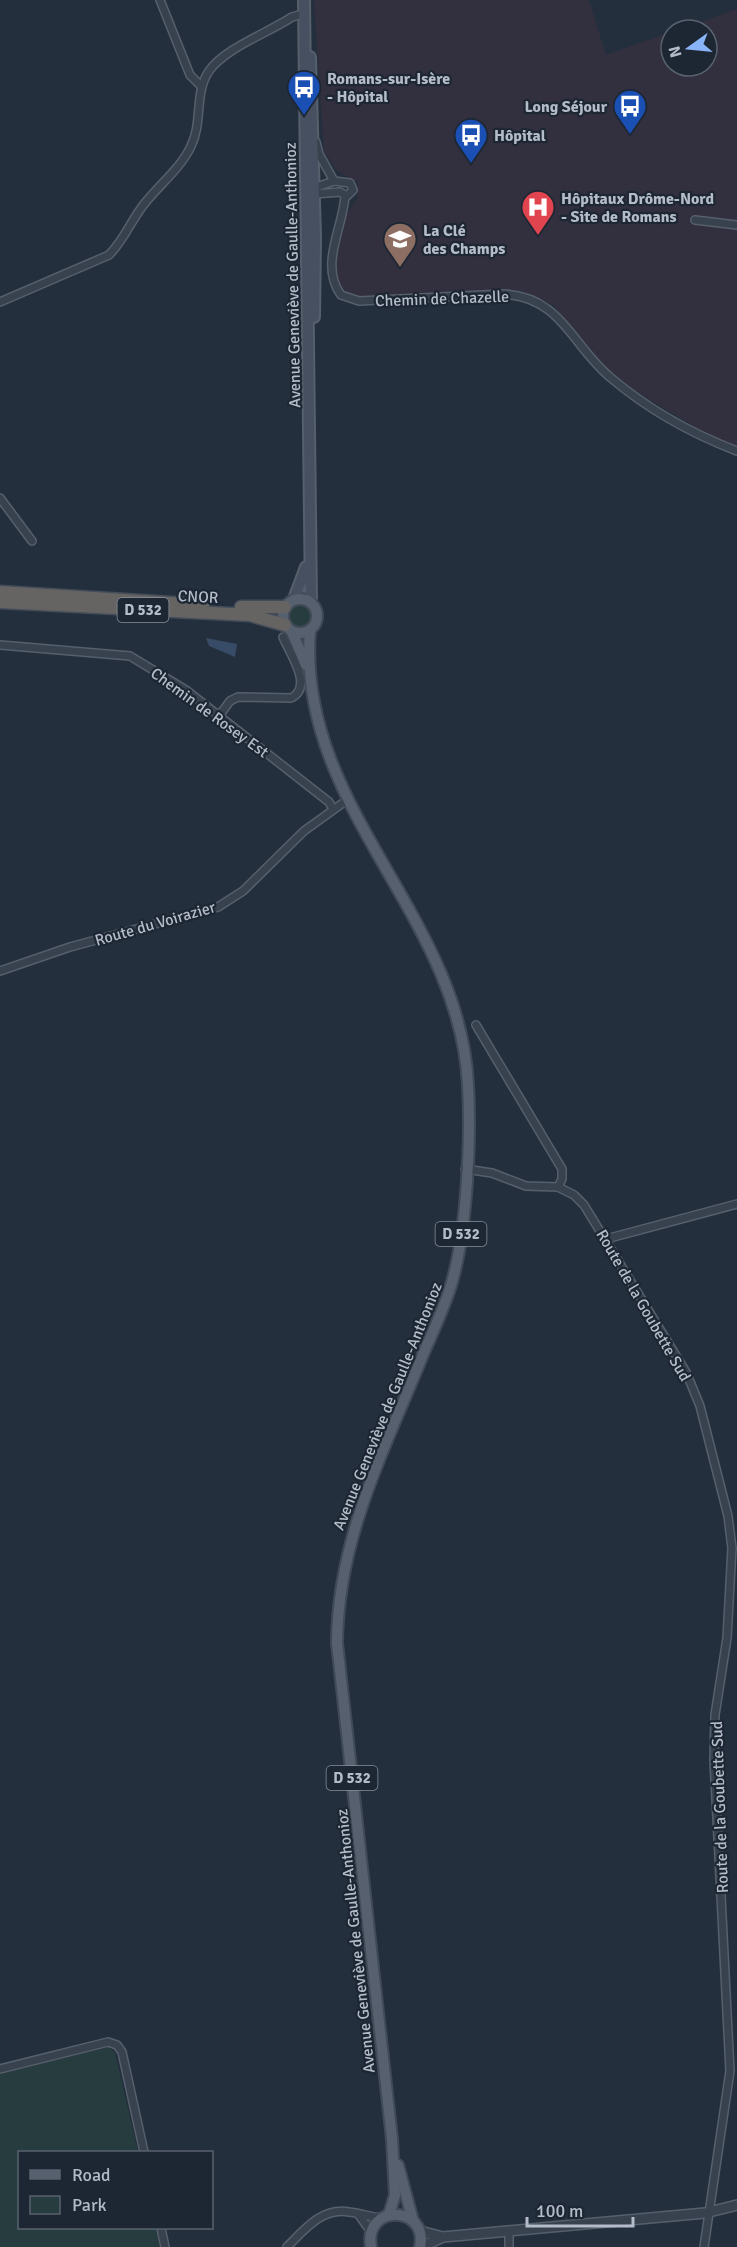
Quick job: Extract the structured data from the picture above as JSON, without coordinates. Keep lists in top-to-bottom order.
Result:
{
  "streets": {
    "highway": ["CNOR", "D 532"],
    "main road": ["Avenue Geneviève de Gaulle-Anthonioz"],
    "street": [
      "Chemin de Chazelle",
      "Chemin de Rosey Est",
      "Route du Voirazier",
      "Route de la Goubette Sud"
    ]
  },
  "crossings": [
    ["Avenue Geneviève de Gaulle-Anthonioz", "CNOR"],
    ["Avenue Geneviève de Gaulle-Anthonioz", "Route du Voirazier"],
    ["Chemin de Rosey Est", "Route du Voirazier"]
  ],
  "places": {
    "bus stop": ["Romans-sur-Isère - Hôpital", "Long Séjour", "Hôpital"],
    "hospital": ["Hôpitaux Drôme-Nord - Site de Romans"],
    "school or university": ["La Clé des Champs"]
  },
  "legend": ["Road", "Park"],
  "scale_bar": "100 m",
  "north": "left"
}
